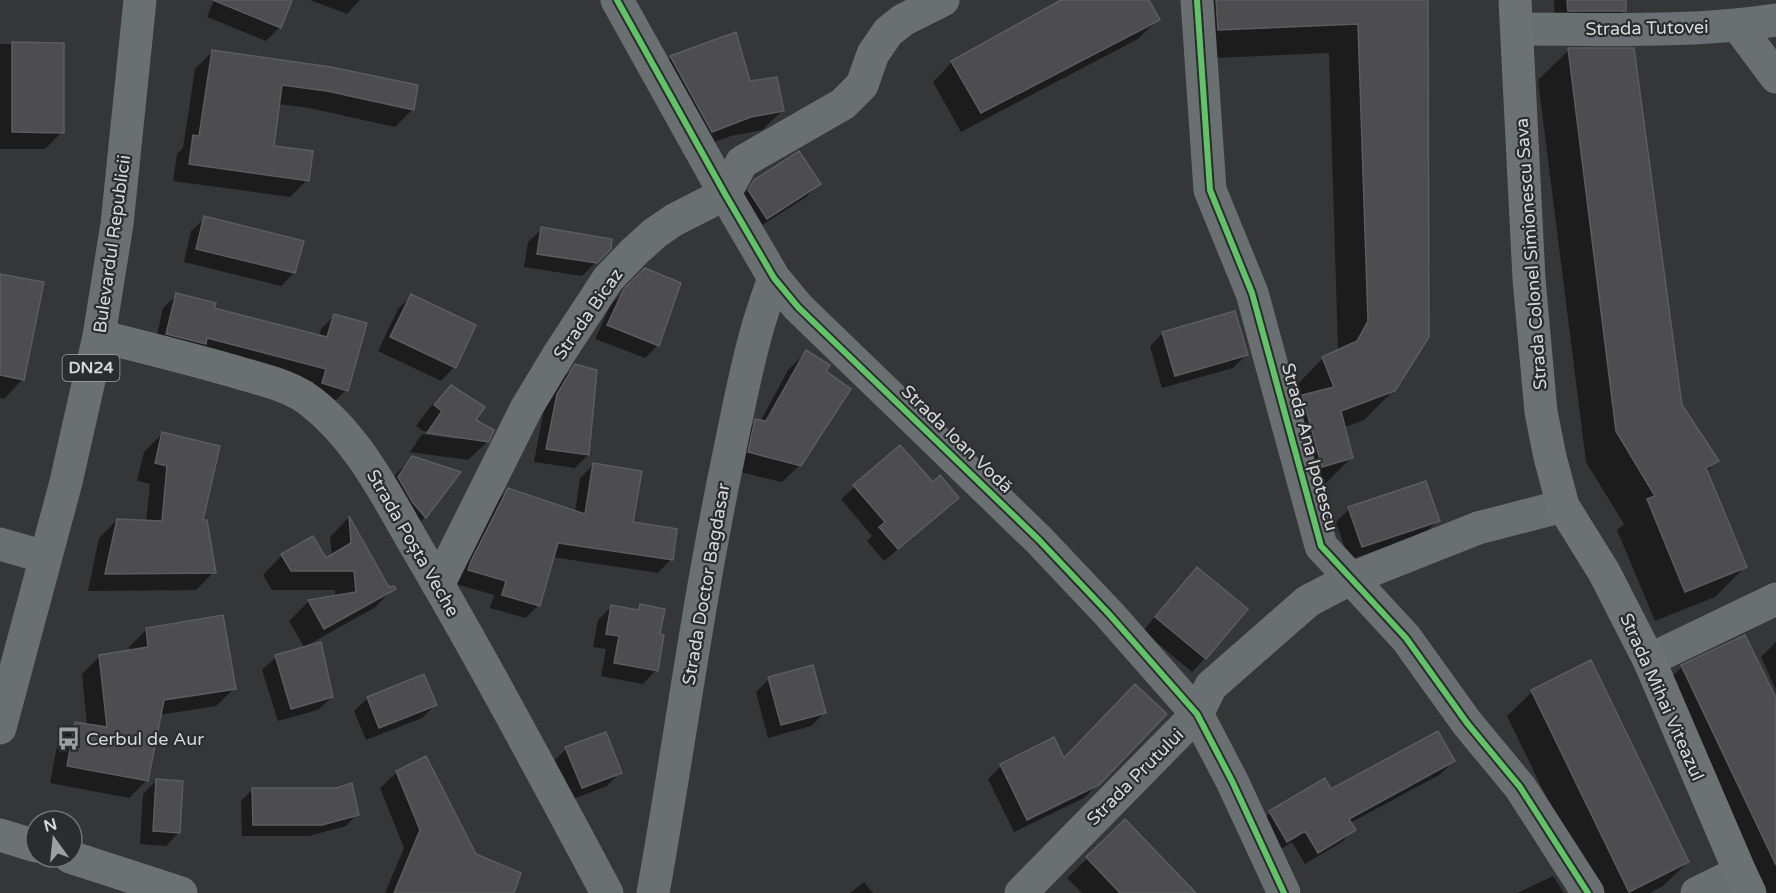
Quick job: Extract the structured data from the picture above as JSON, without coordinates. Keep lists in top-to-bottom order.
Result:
{
  "streets": {
    "main road": ["Strada Colonel Simionescu Sava", "Strada Mihai Viteazul"],
    "street": [
      "Strada Tutovei",
      "Bulevardul Republicii",
      "Strada Bicaz",
      "DN24",
      "Strada Ioan Vodă",
      "Strada Ana Ipotescu",
      "Strada Poșta Veche",
      "Strada Doctor Bagdasar",
      "Strada Prutului"
    ]
  },
  "crossings": [
    ["Strada Tutovei", "Strada Colonel Simionescu Sava"],
    ["Bulevardul Republicii", "Strada Poșta Veche"],
    ["Strada Colonel Simionescu Sava", "Strada Mihai Viteazul"],
    ["Strada Colonel Simionescu Sava", "Strada Prutului"],
    ["Strada Bicaz", "Strada Ioan Vodă"],
    ["Strada Bicaz", "Strada Poșta Veche"],
    ["Strada Ioan Vodă", "Strada Doctor Bagdasar"],
    ["Strada Ioan Vodă", "Strada Prutului"],
    ["Strada Ana Ipotescu", "Strada Prutului"],
    ["Strada Mihai Viteazul", "Strada Prutului"]
  ],
  "places": {
    "bus stop": ["Cerbul de Aur"]
  },
  "north": "top"
}
